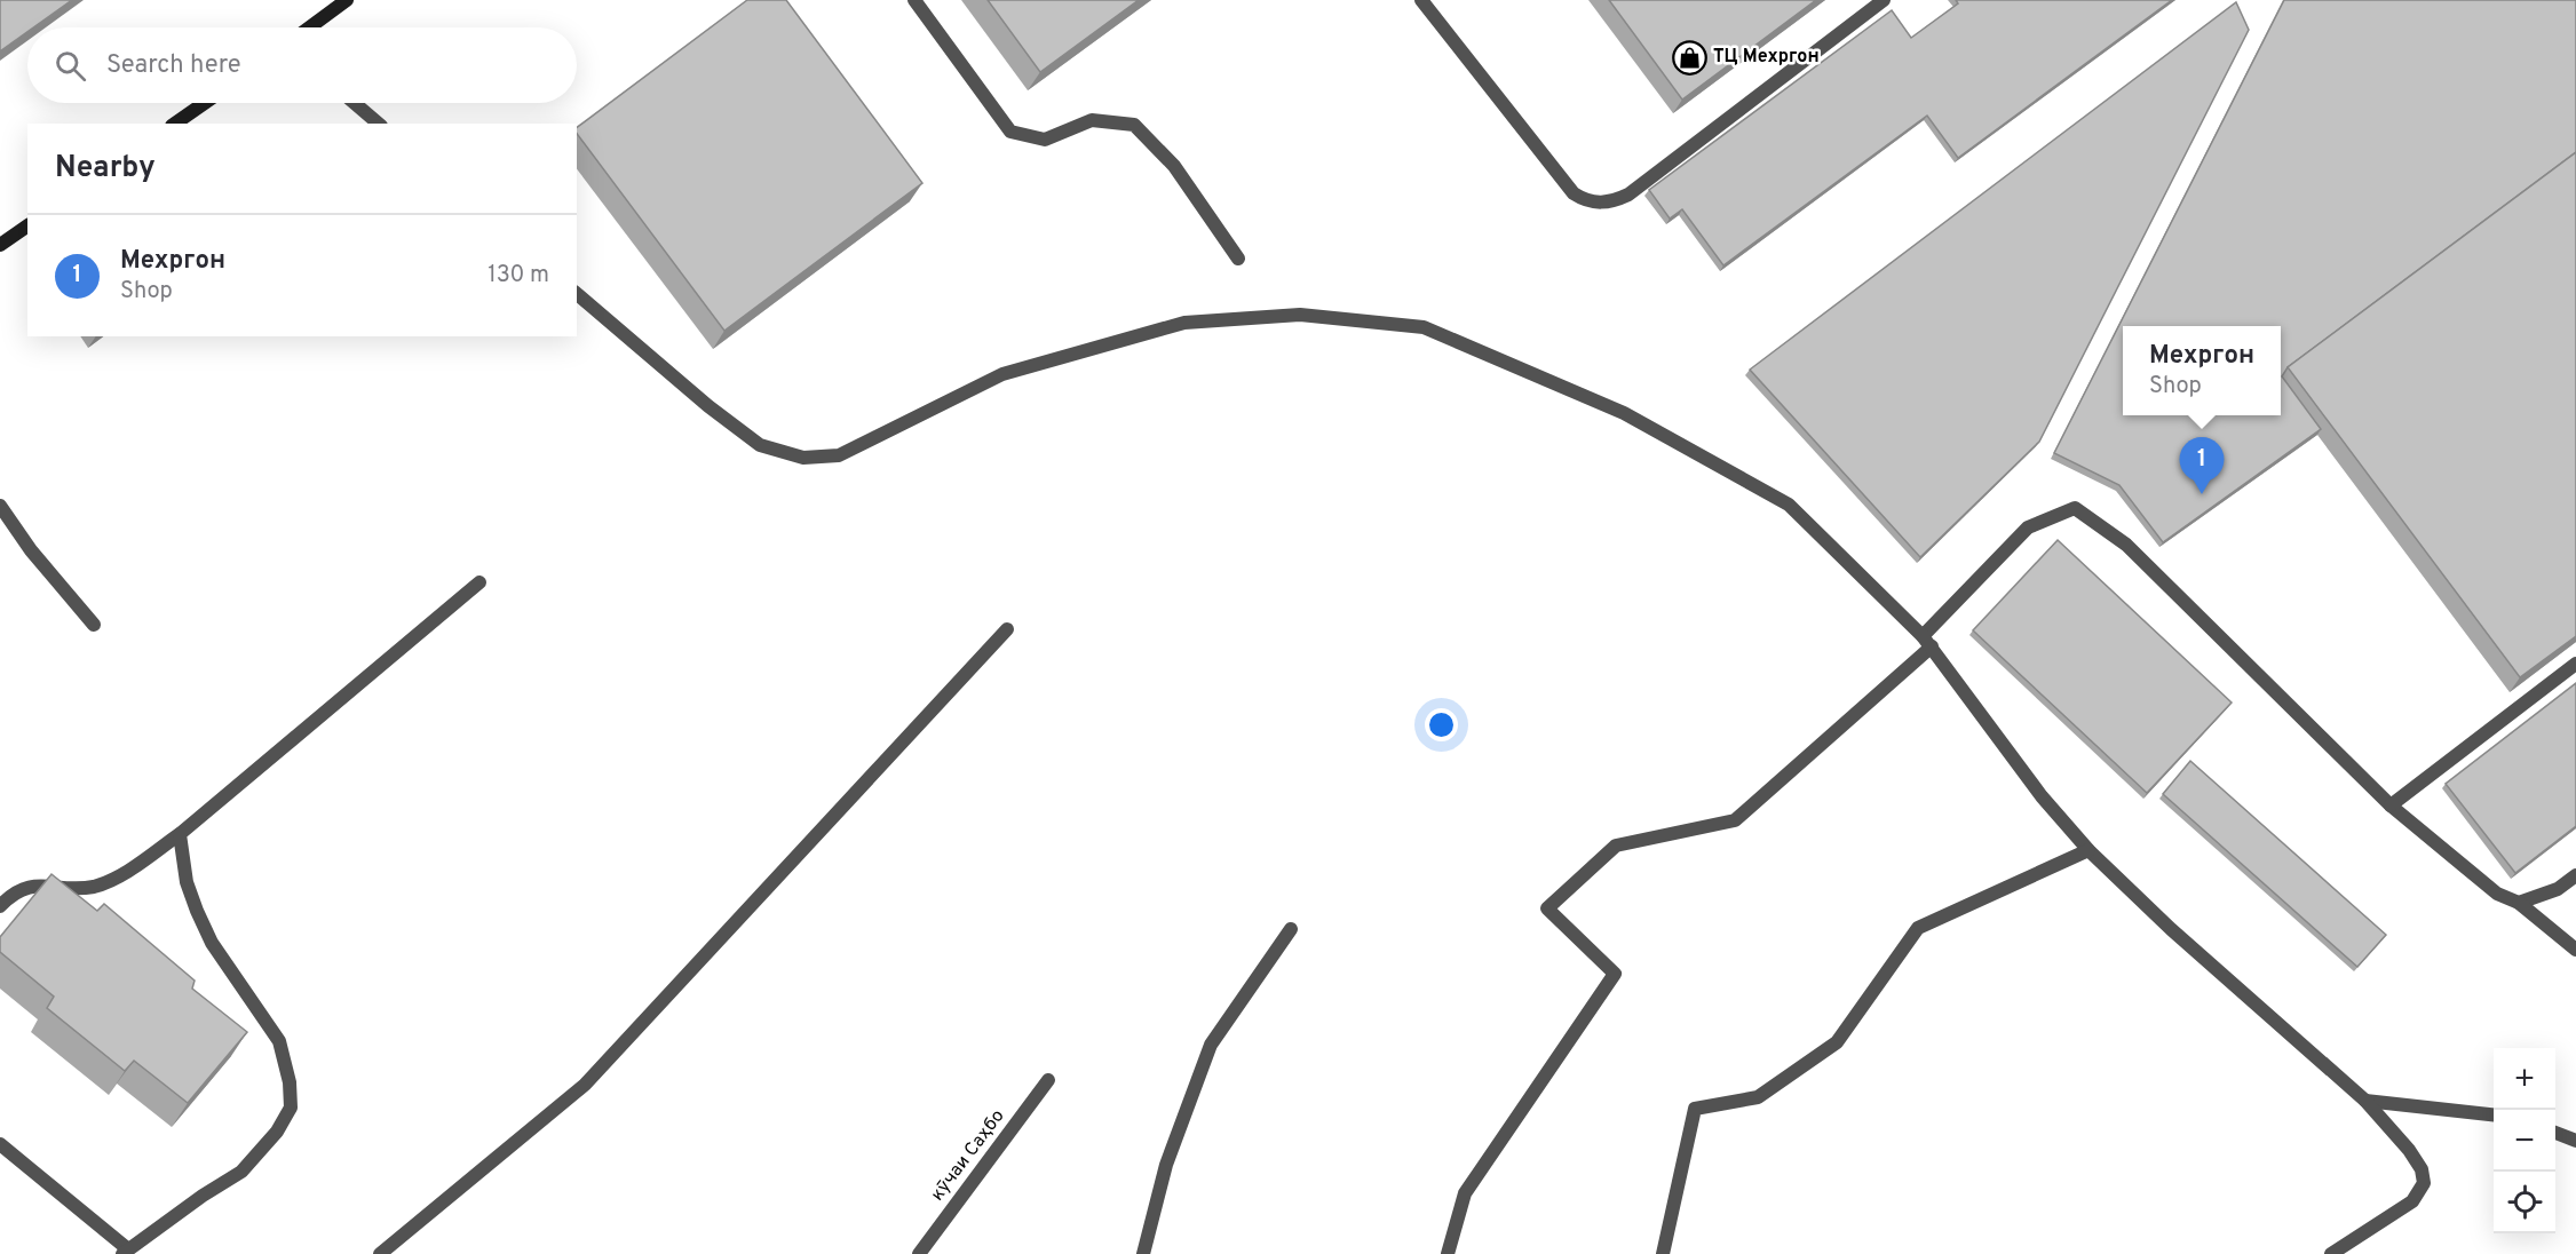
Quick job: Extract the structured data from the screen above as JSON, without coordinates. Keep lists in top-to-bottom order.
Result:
{
  "streets": {
    "street": ["кӯчаи Саҳбо"]
  },
  "places": {
    "shop": ["ТЦ Мехргон"]
  },
  "page": {
    "search": "Search here",
    "heading": "Nearby",
    "list": [
      {
        "mark": "1",
        "name": "Мехргон",
        "note": "Shop",
        "value": "130 m"
      }
    ],
    "popup": ["Мехргон", "Shop"],
    "pins": "1",
    "map_buttons": ["+", "−"]
  }
}
